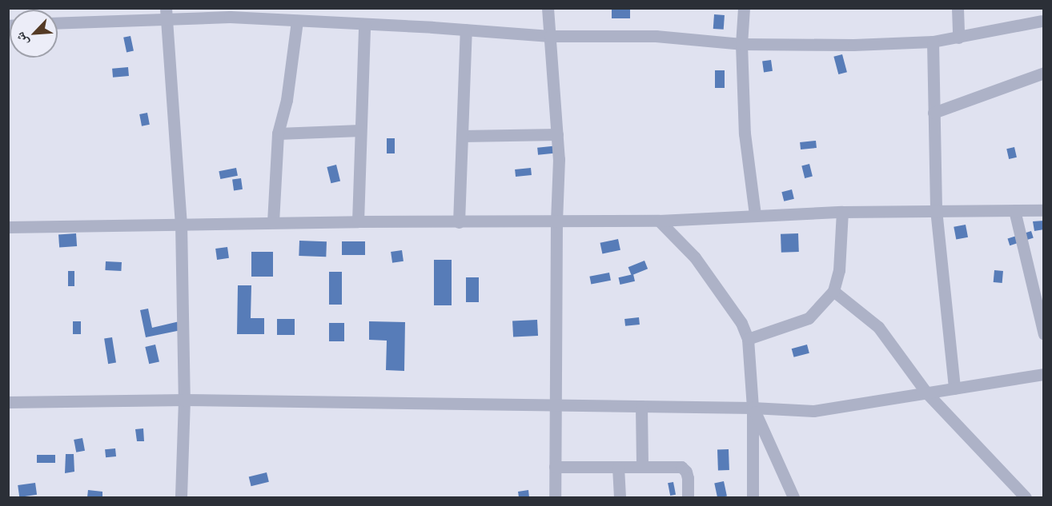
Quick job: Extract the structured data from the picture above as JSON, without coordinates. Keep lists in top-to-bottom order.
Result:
{
  "north": "bottom left"
}
